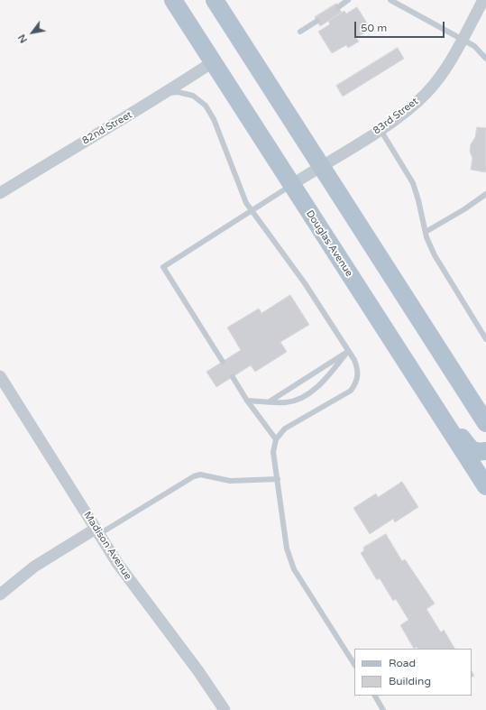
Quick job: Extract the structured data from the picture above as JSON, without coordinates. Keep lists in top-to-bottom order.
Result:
{
  "streets": {
    "main road": ["Douglas Avenue"],
    "street": ["83rd Street", "82nd Street", "Madison Avenue"]
  },
  "crossings": [
    ["83rd Street", "Douglas Avenue"],
    ["82nd Street", "Douglas Avenue"]
  ],
  "legend": ["Road", "Building"],
  "scale_bar": "50 m",
  "north": "bottom left"
}
